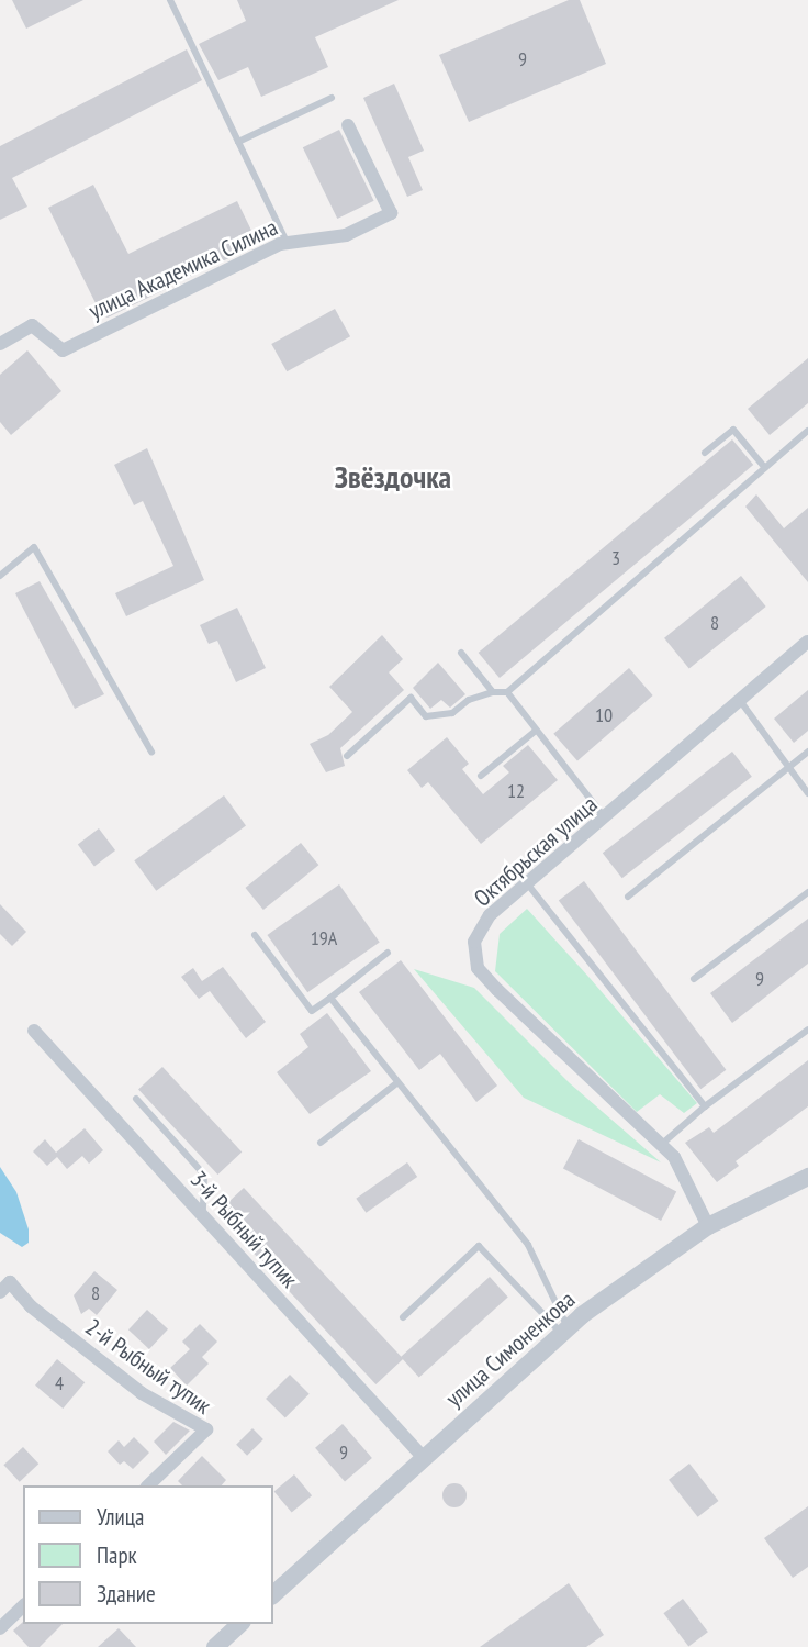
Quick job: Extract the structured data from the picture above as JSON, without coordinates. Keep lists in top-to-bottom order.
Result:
{
  "streets": {
    "street": [
      "улица Академика Силина",
      "Октябрьская улица",
      "3-й Рыбный тупик",
      "улица Симоненкова",
      "2-й Рыбный тупик"
    ]
  },
  "crossings": [
    ["Октябрьская улица", "улица Симоненкова"],
    ["3-й Рыбный тупик", "улица Симоненкова"]
  ],
  "districts": ["Звёздочка"],
  "house_numbers": [
    "9",
    "3",
    "8",
    "10",
    "12",
    "19А",
    "9",
    "8",
    "4",
    "9"
  ],
  "legend": ["Улица", "Парк", "Здание"]
}
